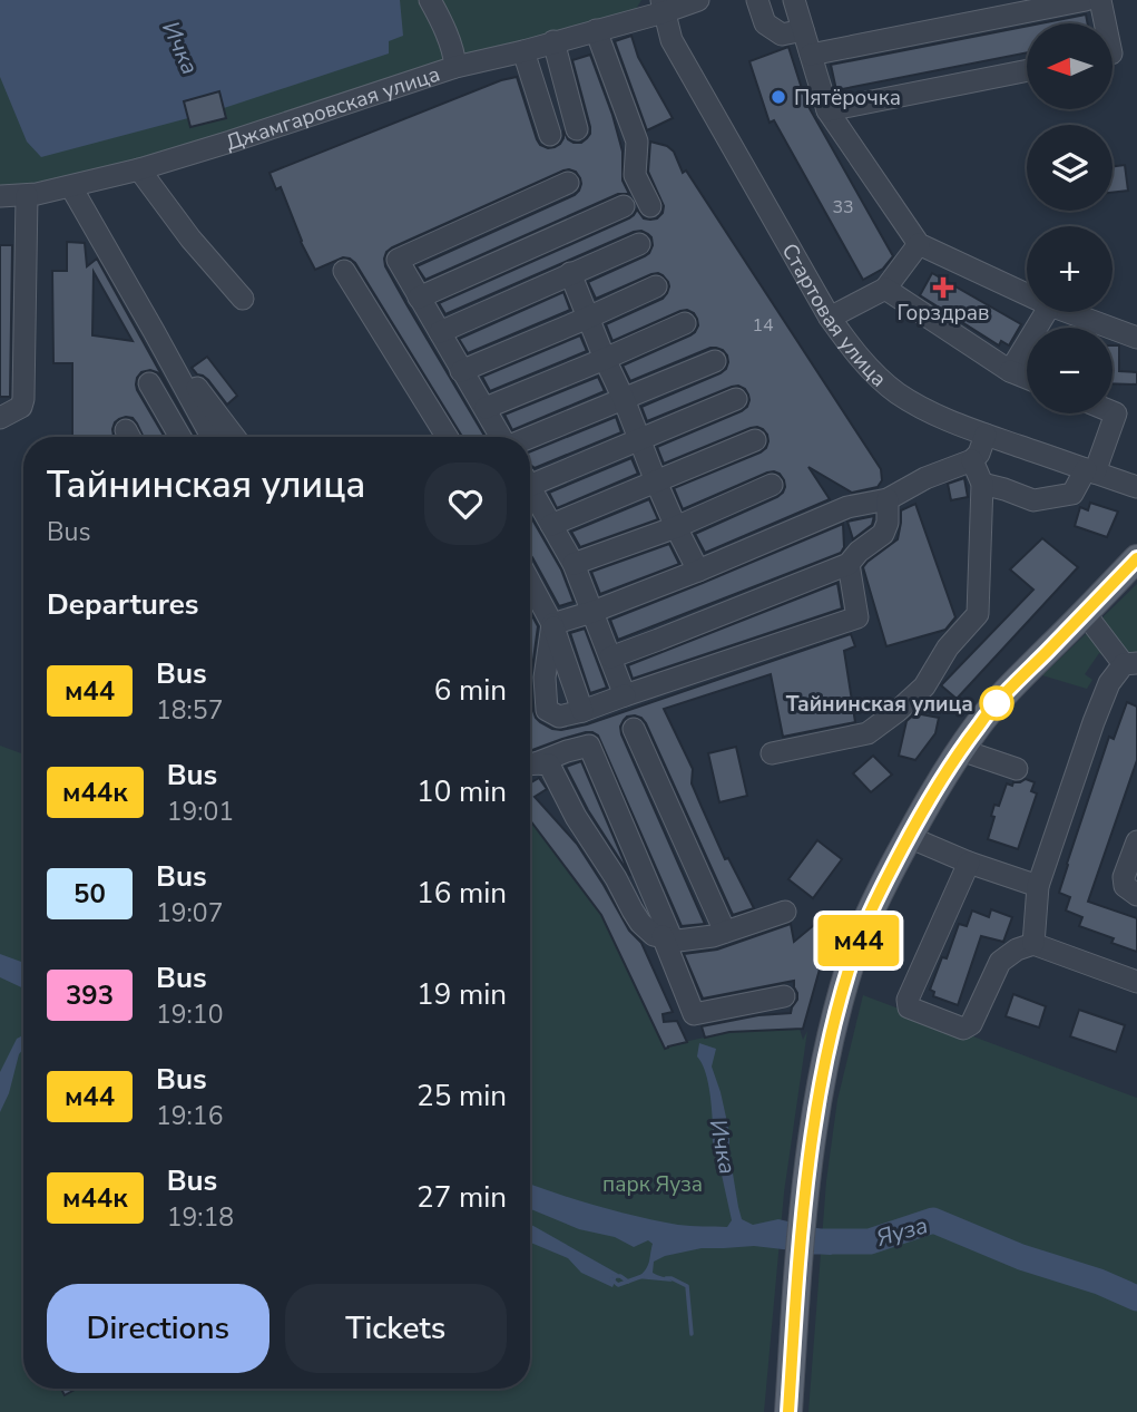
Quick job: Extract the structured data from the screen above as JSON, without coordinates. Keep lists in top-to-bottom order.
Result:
{
  "streets": {
    "street": ["Джамгаровская улица", "Стартовая улица"]
  },
  "crossings": [
    ["Джамгаровская улица", "Стартовая улица"]
  ],
  "water": ["Ичка", "Яуза"],
  "parks": ["парк Яуза"],
  "places": {
    "other": ["Пятёрочка", "Тайнинская улица"],
    "health": ["Горздрав"]
  },
  "lines": ["bus line м44"],
  "house_numbers": ["33", "14"],
  "north": "left",
  "page": {
    "on_map": "м44",
    "map_buttons": ["+", "−"],
    "heading": [
      ["Тайнинская улица", "Bus"],
      "Departures"
    ],
    "list": [
      {
        "mark": "м44",
        "name": "Bus",
        "note": "18:57",
        "value": "6 min"
      },
      {
        "mark": "м44к",
        "name": "Bus",
        "note": "19:01",
        "value": "10 min"
      },
      {
        "mark": "50",
        "name": "Bus",
        "note": "19:07",
        "value": "16 min"
      },
      {
        "mark": "393",
        "name": "Bus",
        "note": "19:10",
        "value": "19 min"
      },
      {
        "mark": "м44",
        "name": "Bus",
        "note": "19:16",
        "value": "25 min"
      },
      {
        "mark": "м44к",
        "name": "Bus",
        "note": "19:18",
        "value": "27 min"
      }
    ],
    "buttons": ["Directions", "Tickets"]
  }
}
